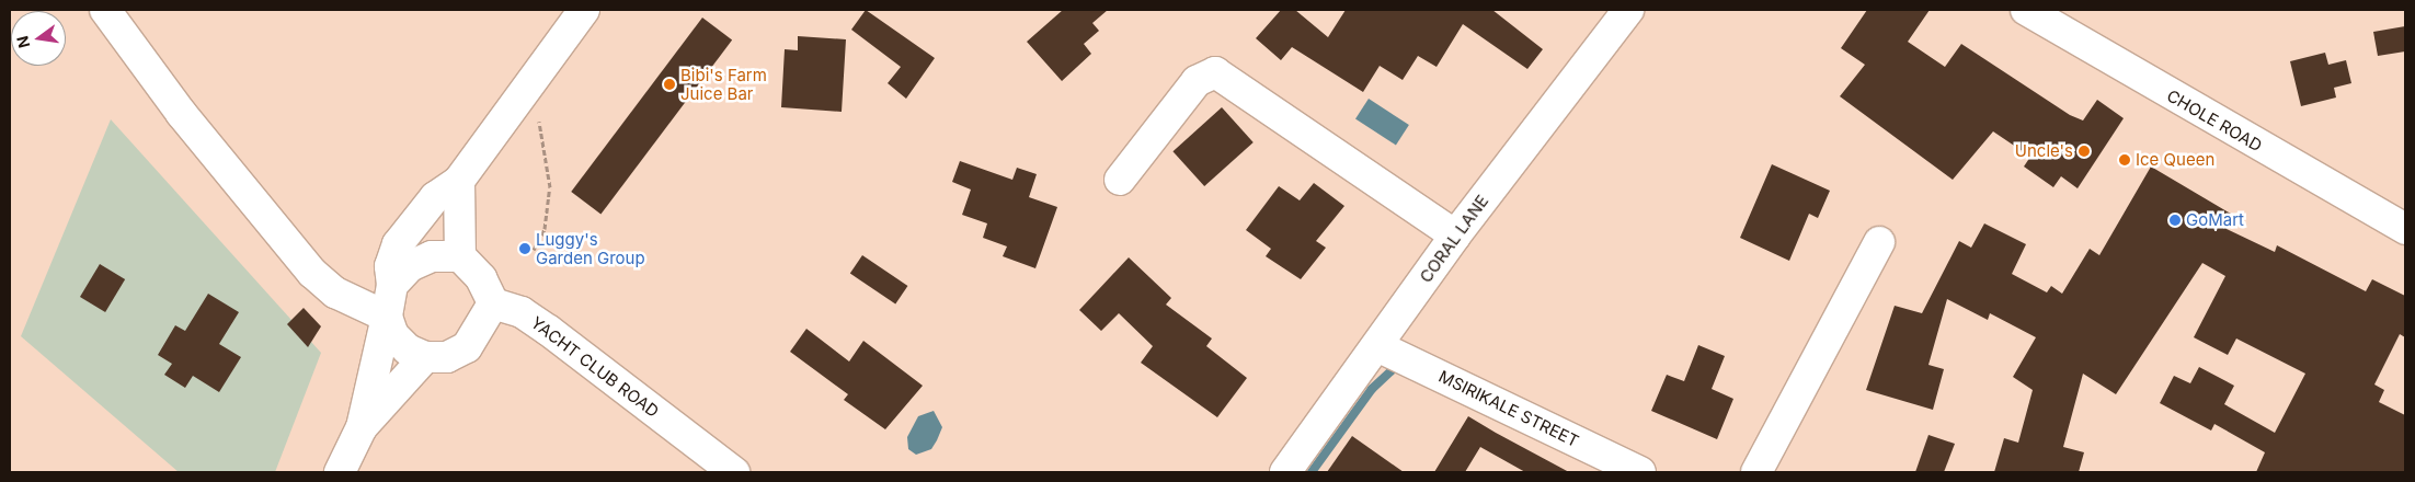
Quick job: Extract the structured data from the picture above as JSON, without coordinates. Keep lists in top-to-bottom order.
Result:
{
  "streets": {
    "street": [
      "CHOLE ROAD",
      "CORAL LANE",
      "YACHT CLUB ROAD",
      "MSIRIKALE STREET"
    ]
  },
  "crossings": [
    ["CORAL LANE", "MSIRIKALE STREET"]
  ],
  "places": [
    "Bibi's Farm Juice Bar",
    "Uncle's",
    "Ice Queen",
    "GoMart",
    "Luggy's Garden Group"
  ],
  "north": "left"
}
